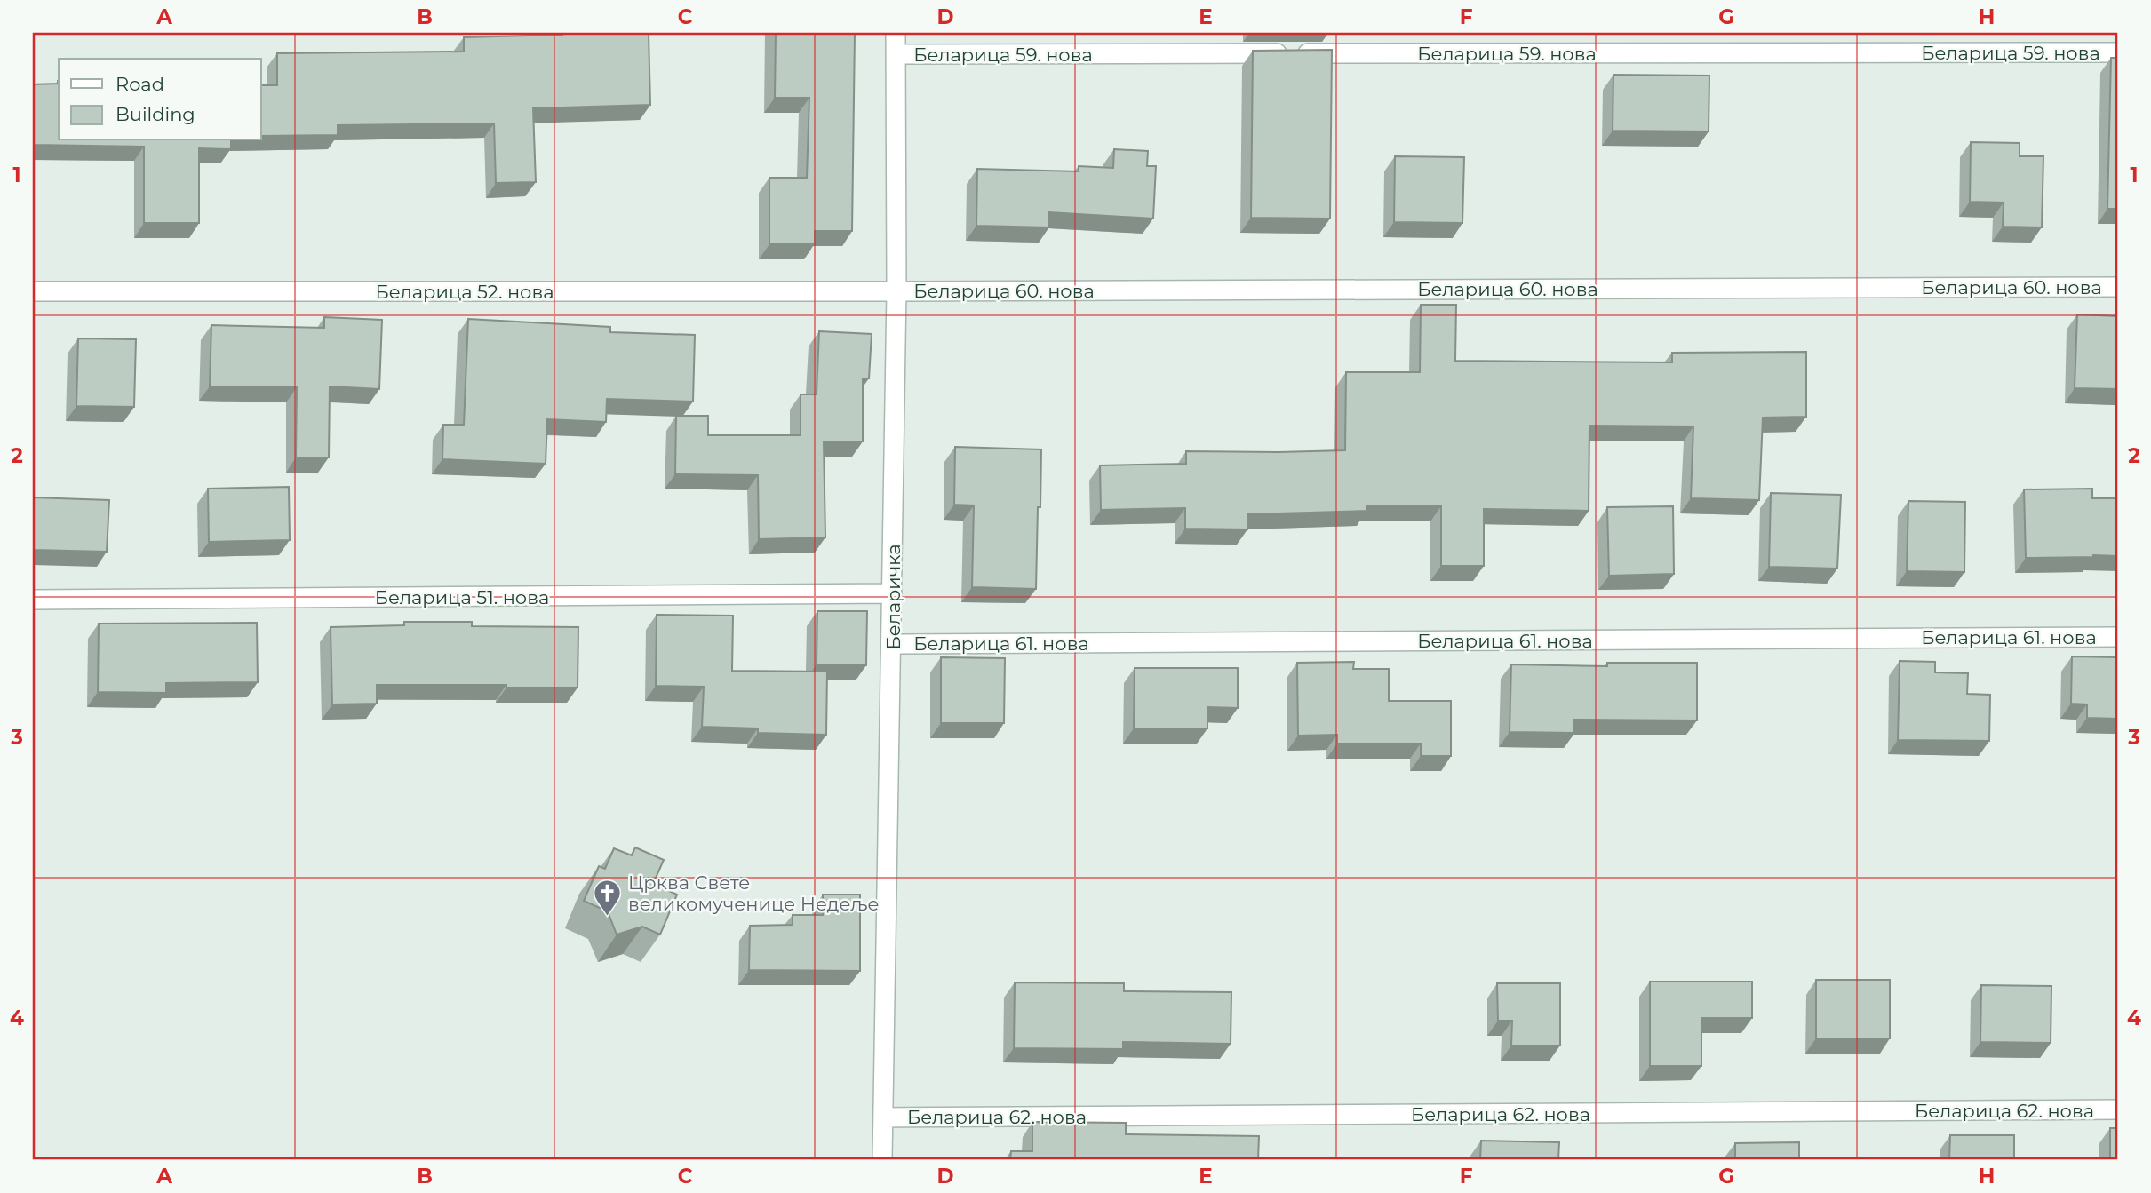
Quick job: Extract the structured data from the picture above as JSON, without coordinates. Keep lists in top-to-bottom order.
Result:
{
  "streets": {
    "street": [
      "Беларица 59. нова",
      "Беларица 60. нова",
      "Беларица 52. нова",
      "Беларица 51. нова",
      "Беларичка",
      "Беларица 61. нова",
      "Беларица 62. нова"
    ]
  },
  "crossings": [
    ["Беларица 59. нова", "Беларичка"],
    ["Беларица 60. нова", "Беларица 52. нова"],
    ["Беларица 60. нова", "Беларичка"],
    ["Беларица 52. нова", "Беларичка"],
    ["Беларица 51. нова", "Беларичка"],
    ["Беларичка", "Беларица 61. нова"],
    ["Беларичка", "Беларица 62. нова"]
  ],
  "places": {
    "church": ["Црква Свете великомученице Недеље"]
  },
  "legend": ["Road", "Building"],
  "grid": {
    "columns": [
      "A",
      "B",
      "C",
      "D",
      "E",
      "F",
      "G",
      "H"
    ],
    "rows": [
      "1",
      "2",
      "3",
      "4"
    ]
  }
}
